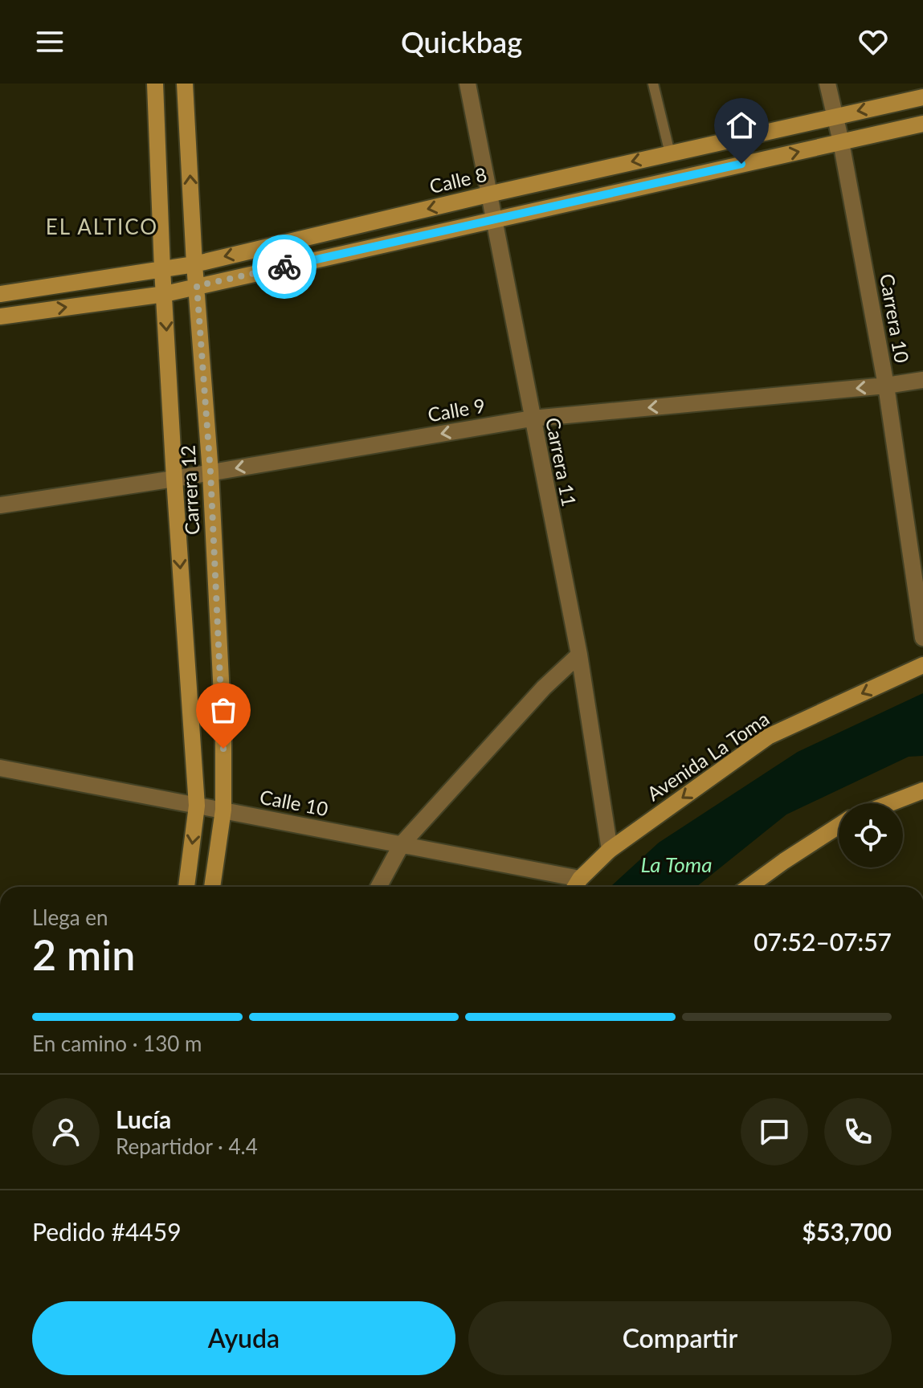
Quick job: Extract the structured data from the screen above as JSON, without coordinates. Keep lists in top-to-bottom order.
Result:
{
  "streets": {
    "main road": ["Calle 8", "Carrera 12", "Avenida La Toma"],
    "street": [
      "Carrera 10",
      "Calle 9",
      "Carrera 11",
      "Calle 10"
    ]
  },
  "crossings": [
    ["Calle 8", "Carrera 10"],
    ["Calle 8", "Carrera 11"],
    ["Calle 8", "Carrera 12"],
    ["Carrera 10", "Calle 9"],
    ["Calle 9", "Carrera 11"],
    ["Calle 9", "Carrera 12"],
    ["Carrera 11", "Avenida La Toma"],
    ["Carrera 12", "Calle 10"],
    ["Avenida La Toma", "Calle 10"]
  ],
  "one_way": ["Calle 9"],
  "districts": ["EL ALTICO"],
  "water": ["La Toma"],
  "page": {
    "header": "Quickbag",
    "heading": ["2 min", "Llega en", "07:52–07:57"],
    "panel": [
      "Lucía",
      "Repartidor · 4.4",
      "Pedido #4459",
      "$53,700"
    ],
    "bar": "En camino · 130 m",
    "buttons": ["Ayuda", "Compartir"]
  }
}
